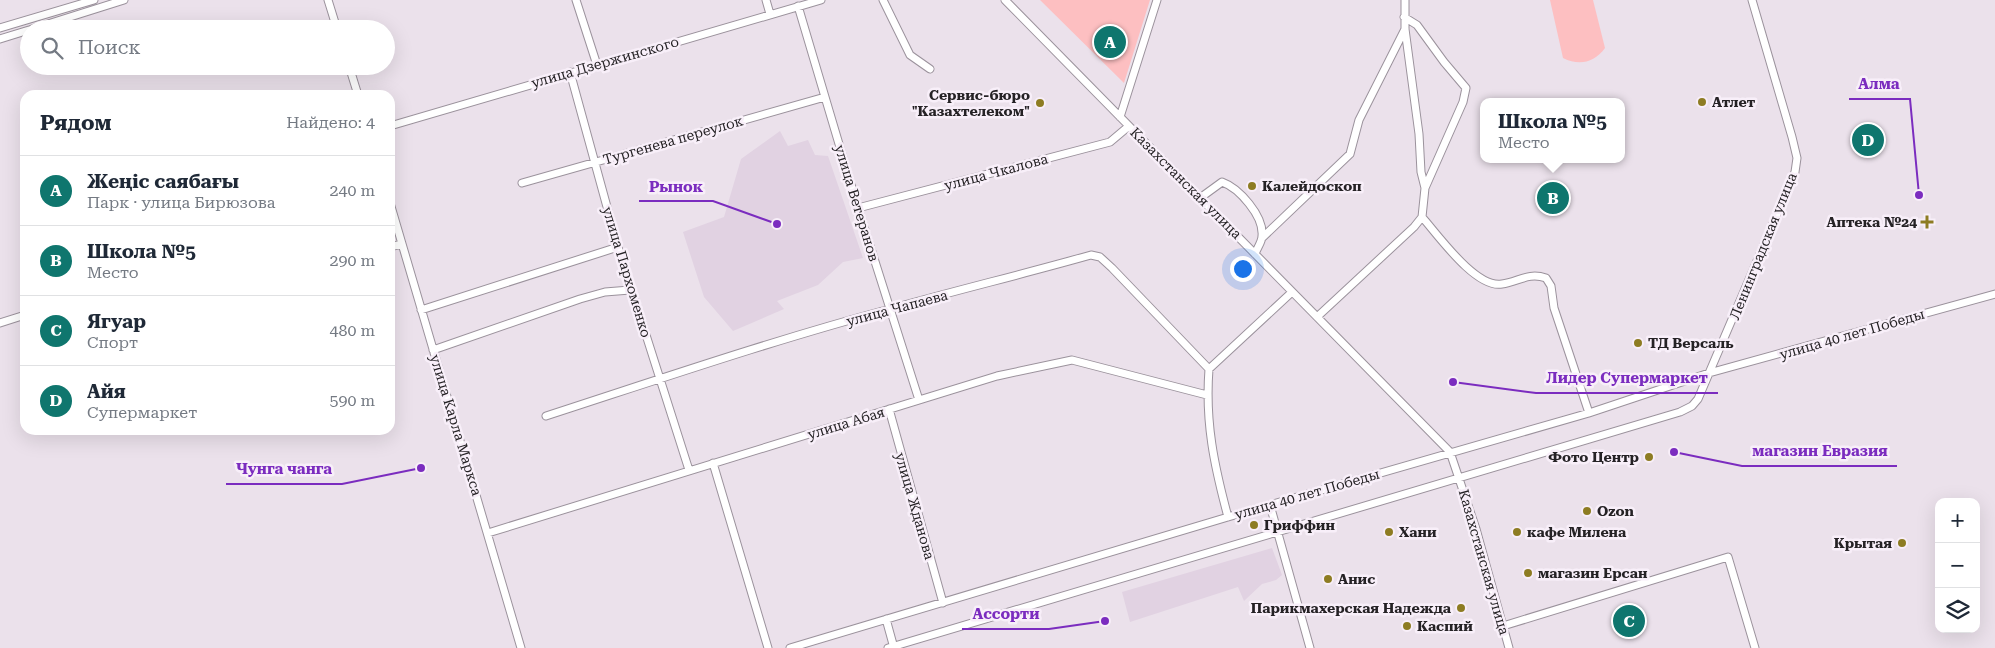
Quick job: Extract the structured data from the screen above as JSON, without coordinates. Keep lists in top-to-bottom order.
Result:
{
  "streets": {
    "street": [
      "улица Дзержинского",
      "Тургенева переулок",
      "улица Чкалова",
      "Казахстанская улица",
      "улица Ветеранов",
      "Ленинградская улица",
      "улица Пархоменко",
      "улица Чапаева",
      "улица 40 лет Победы",
      "улица Абая",
      "улица Карла Маркса",
      "улица Жданова"
    ]
  },
  "crossings": [
    ["улица Дзержинского", "улица Ветеранов"],
    ["улица Дзержинского", "улица Пархоменко"],
    ["Тургенева переулок", "улица Ветеранов"],
    ["Тургенева переулок", "улица Пархоменко"],
    ["улица Чкалова", "Казахстанская улица"],
    ["улица Чкалова", "улица Ветеранов"],
    ["Казахстанская улица", "улица 40 лет Победы"],
    ["улица Ветеранов", "улица Чапаева"],
    ["улица Ветеранов", "улица Абая"],
    ["Ленинградская улица", "улица 40 лет Победы"],
    ["улица Пархоменко", "улица Чапаева"],
    ["улица Пархоменко", "улица Абая"],
    ["улица 40 лет Победы", "улица Жданова"],
    ["улица Абая", "улица Карла Маркса"],
    ["улица Абая", "улица Жданова"]
  ],
  "places": {
    "other": [
      "Атлет",
      "Сервис-бюро \"Казахтелеком\"",
      "Калейдоскоп",
      "Алма",
      "Рынок",
      "ТД Версаль",
      "Лидер Супермаркет",
      "магазин Евразия",
      "Фото Центр",
      "Чунга чанга",
      "Ozon",
      "Гриффин",
      "Хани",
      "кафе Милена",
      "Крытая",
      "магазин Ерсан",
      "Анис",
      "Парикмахерская Надежда",
      "Ассорти",
      "Каспий"
    ],
    "health": ["Аптека №24"]
  },
  "page": {
    "search": "Поиск",
    "pins": [
      "A",
      "D",
      "B",
      "C"
    ],
    "heading": ["Рядом", "Найдено: 4"],
    "popup": ["Школа №5", "Место"],
    "list": [
      {
        "mark": "A",
        "name": "Жеңіс саябағы",
        "note": "Парк · улица Бирюзова",
        "value": "240 m"
      },
      {
        "mark": "B",
        "name": "Школа №5",
        "note": "Место",
        "value": "290 m"
      },
      {
        "mark": "C",
        "name": "Ягуар",
        "note": "Спорт",
        "value": "480 m"
      },
      {
        "mark": "D",
        "name": "Айя",
        "note": "Супермаркет",
        "value": "590 m"
      }
    ],
    "map_buttons": ["+", "−"]
  }
}
